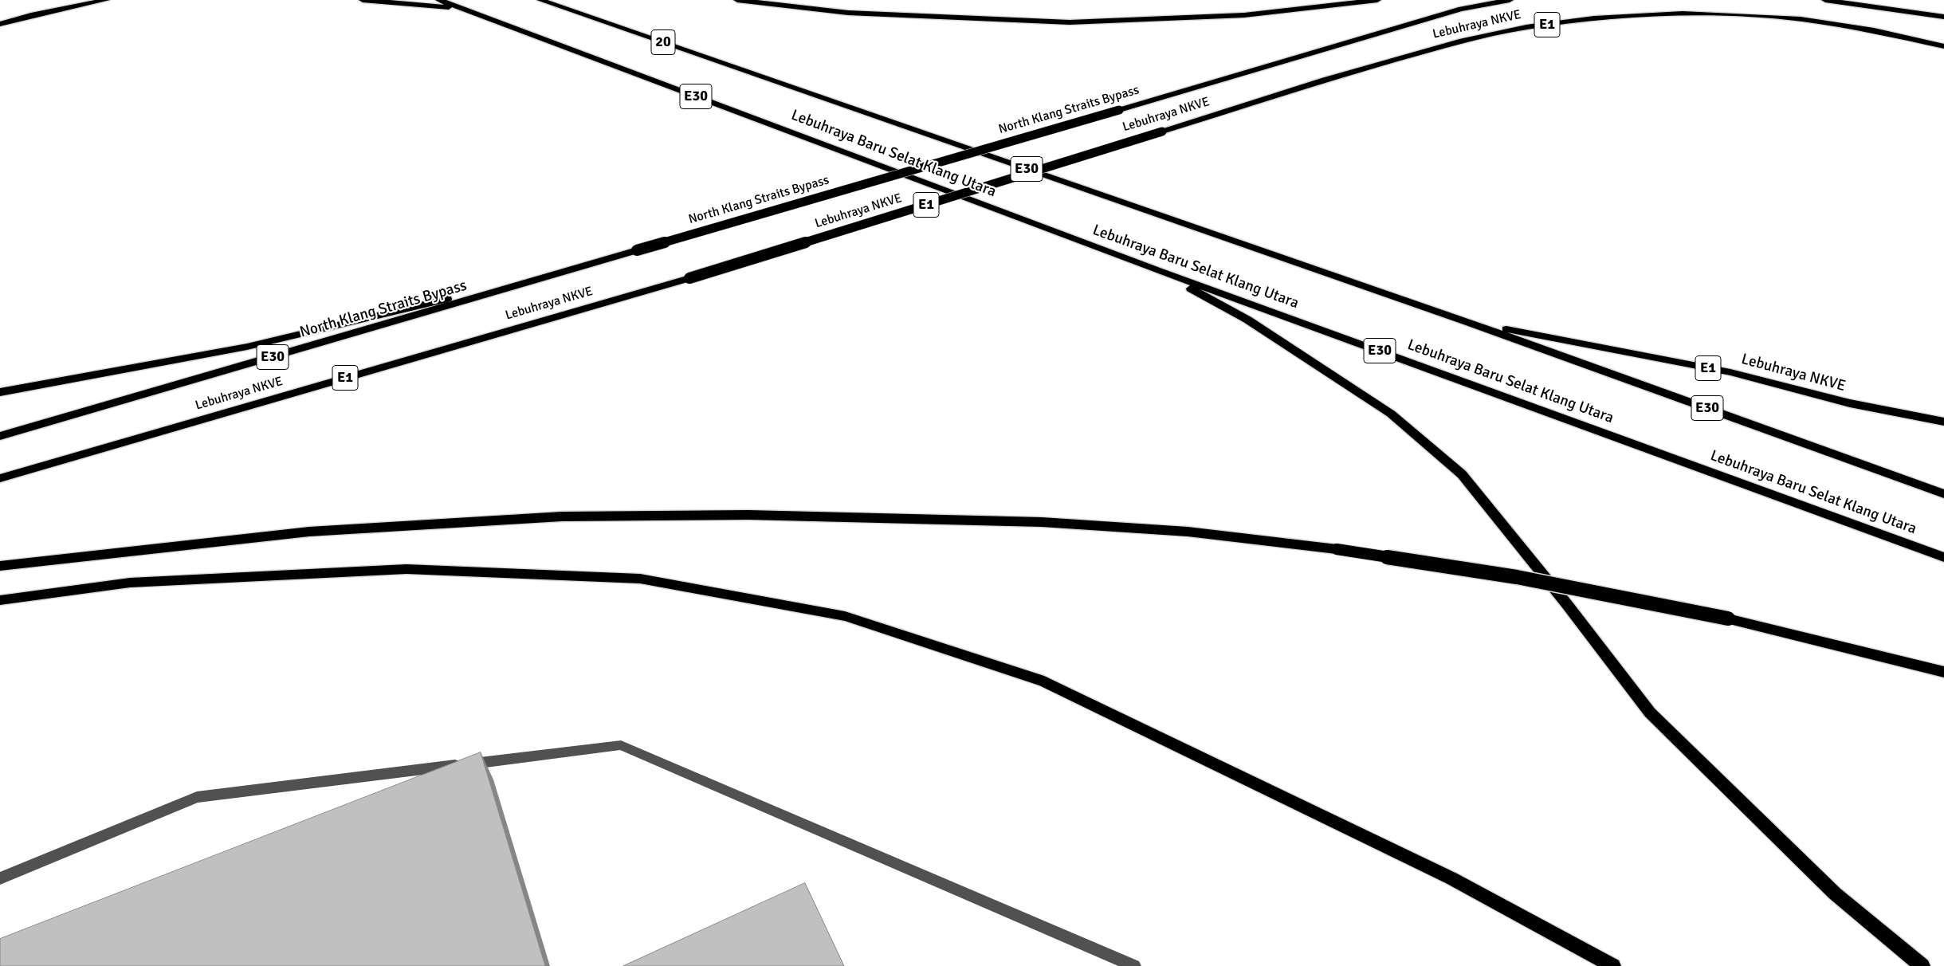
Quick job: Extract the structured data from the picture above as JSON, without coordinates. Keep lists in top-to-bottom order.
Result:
{
  "streets": {
    "highway": [
      "Lebuhraya NKVE",
      "E1",
      "20",
      "E30",
      "North Klang Straits Bypass",
      "Lebuhraya Baru Selat Klang Utara"
    ]
  },
  "crossings": [
    ["Lebuhraya NKVE", "Lebuhraya Baru Selat Klang Utara"]
  ]
}
